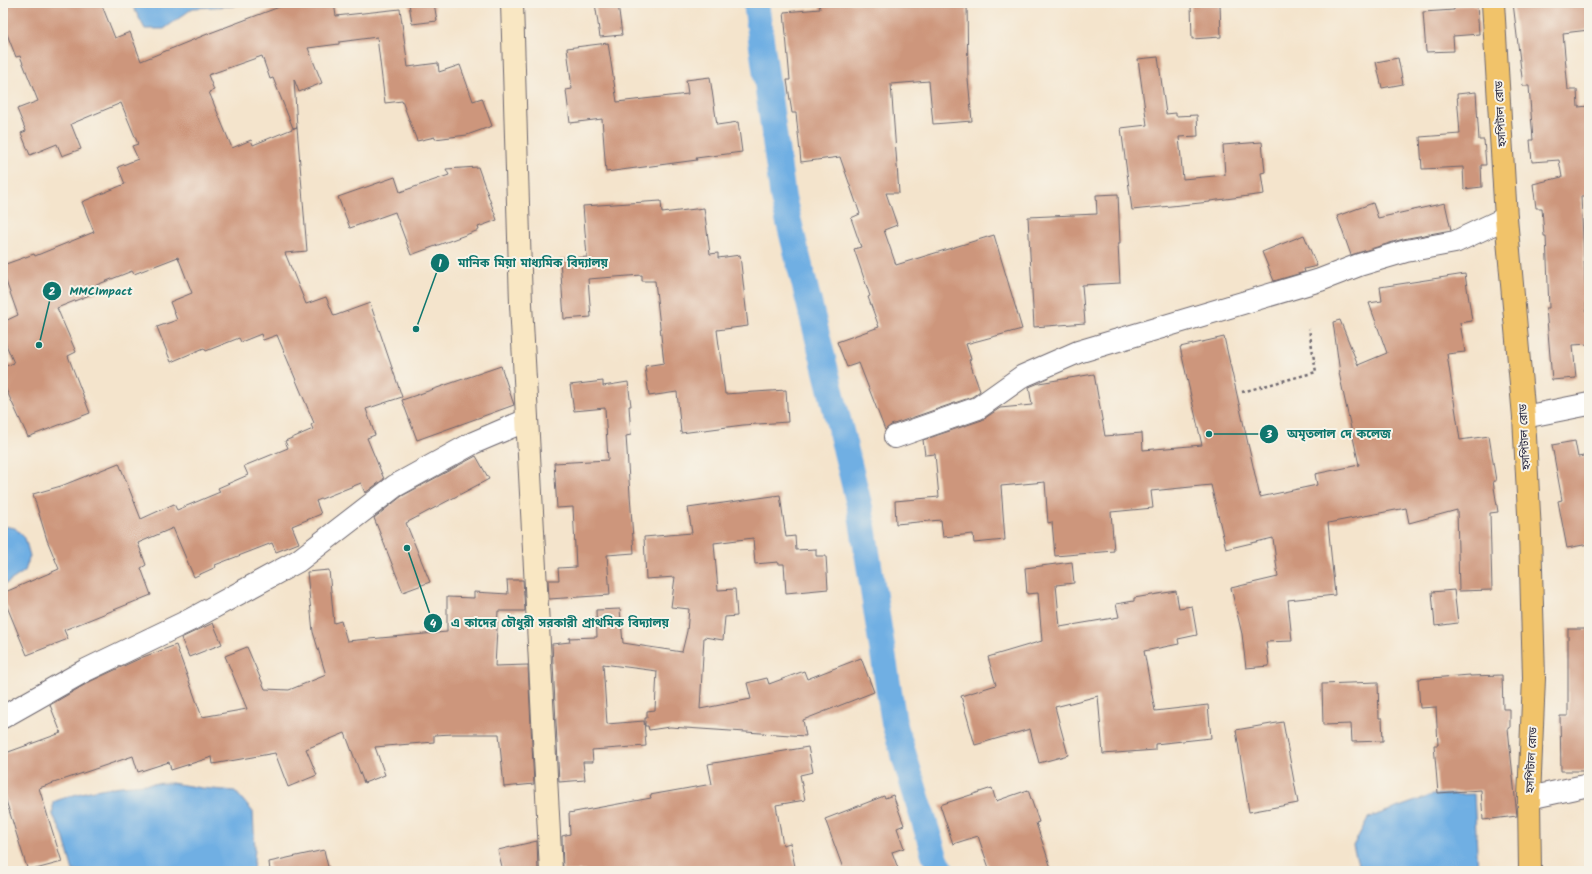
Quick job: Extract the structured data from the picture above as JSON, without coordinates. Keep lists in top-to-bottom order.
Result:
{
  "streets": {
    "main road": ["হসপিটাল রোড"]
  },
  "places": [
    "মানিক মিয়া মাধ্যমিক বিদ্যালয়",
    "MMCImpact",
    "অমৃতলাল দে কলেজ",
    "এ কাদের চৌধুরী সরকারী প্রাথমিক বিদ্যালয়"
  ]
}
